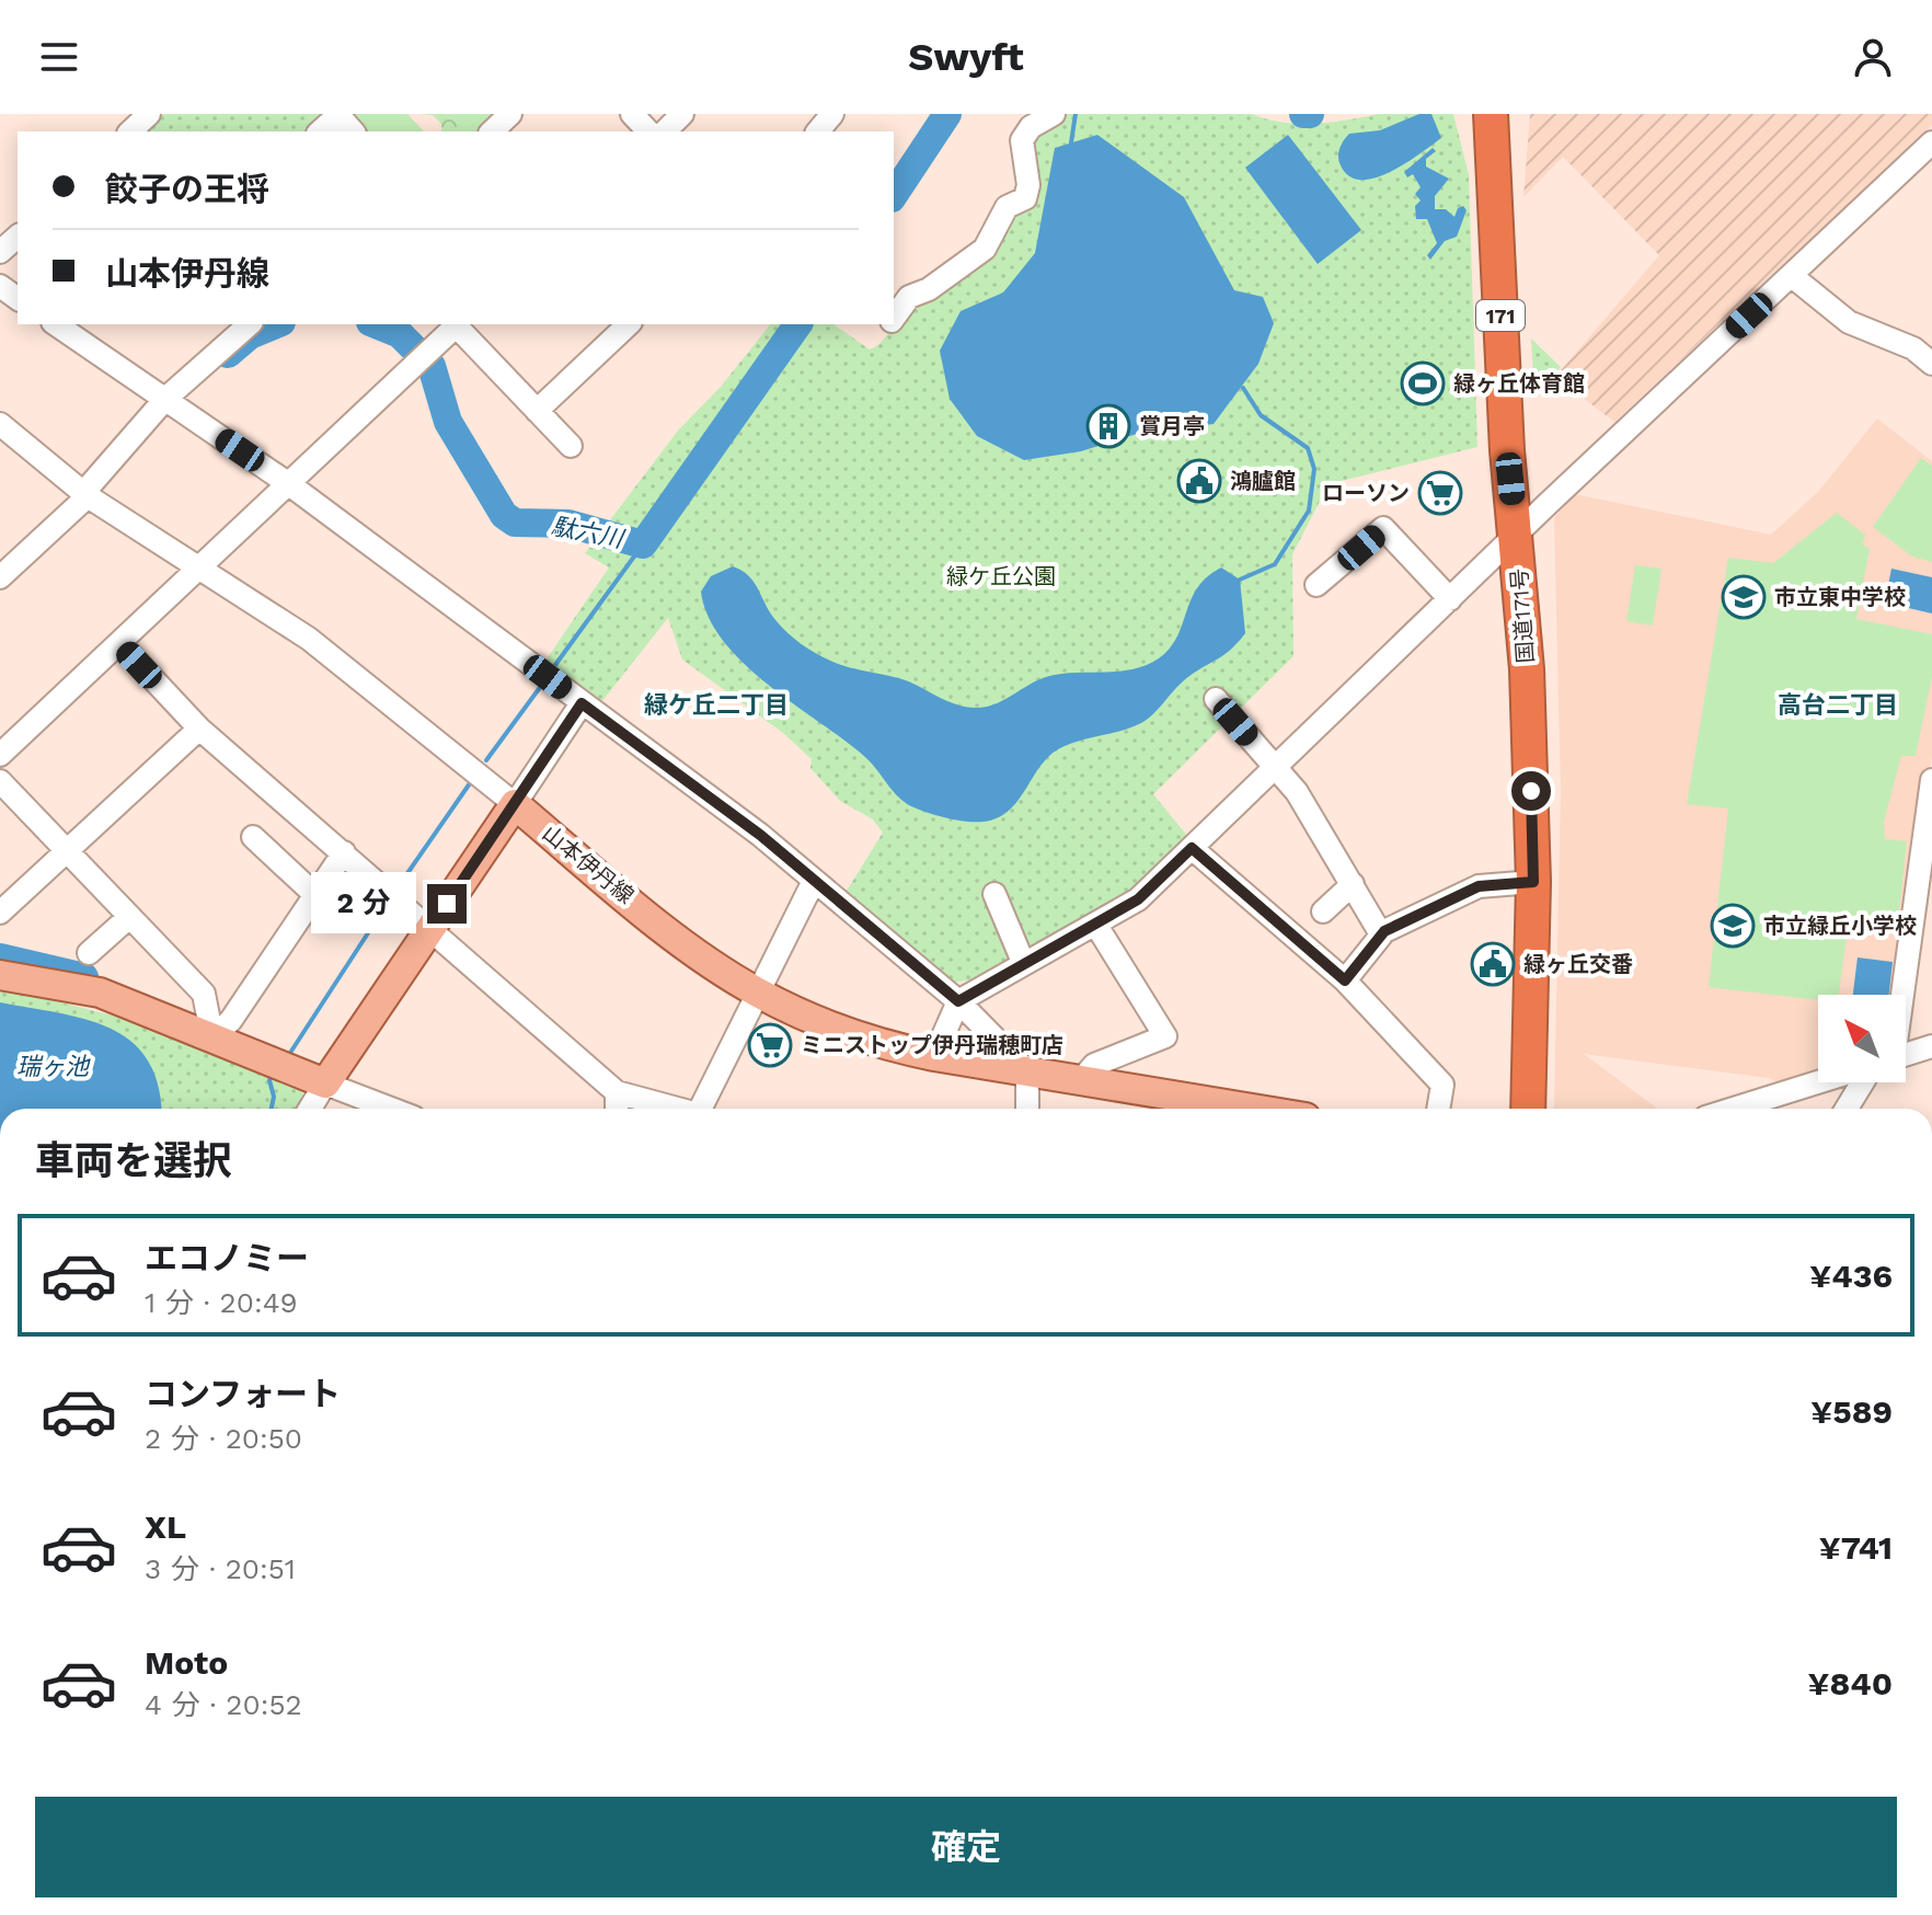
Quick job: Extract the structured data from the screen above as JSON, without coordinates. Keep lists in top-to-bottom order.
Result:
{
  "streets": {
    "highway": ["171", "国道171号"],
    "main road": ["山本伊丹線"]
  },
  "crossings": [
    ["171", "国道171号"]
  ],
  "districts": ["緑ケ丘二丁目", "高台二丁目"],
  "water": ["駄六川", "瑞ヶ池"],
  "parks": ["緑ケ丘公園"],
  "places": {
    "sports": ["緑ヶ丘体育館"],
    "building": ["賞月亭"],
    "public building": ["鴻臚館", "緑ヶ丘交番"],
    "supermarket": ["ローソン", "ミニストップ伊丹瑞穂町店"],
    "school or university": ["市立東中学校", "市立緑丘小学校"]
  },
  "north": "top left",
  "page": {
    "header": "Swyft",
    "banner": ["餃子の王将", "山本伊丹線"],
    "bubble": "2 分",
    "heading": "車両を選択",
    "list": [
      {
        "name": "エコノミー",
        "note": "1 分 · 20:49",
        "value": "¥436"
      },
      {
        "name": "コンフォート",
        "note": "2 分 · 20:50",
        "value": "¥589"
      },
      {
        "name": "XL",
        "note": "3 分 · 20:51",
        "value": "¥741"
      },
      {
        "name": "Moto",
        "note": "4 分 · 20:52",
        "value": "¥840"
      }
    ],
    "buttons": "確定"
  }
}
